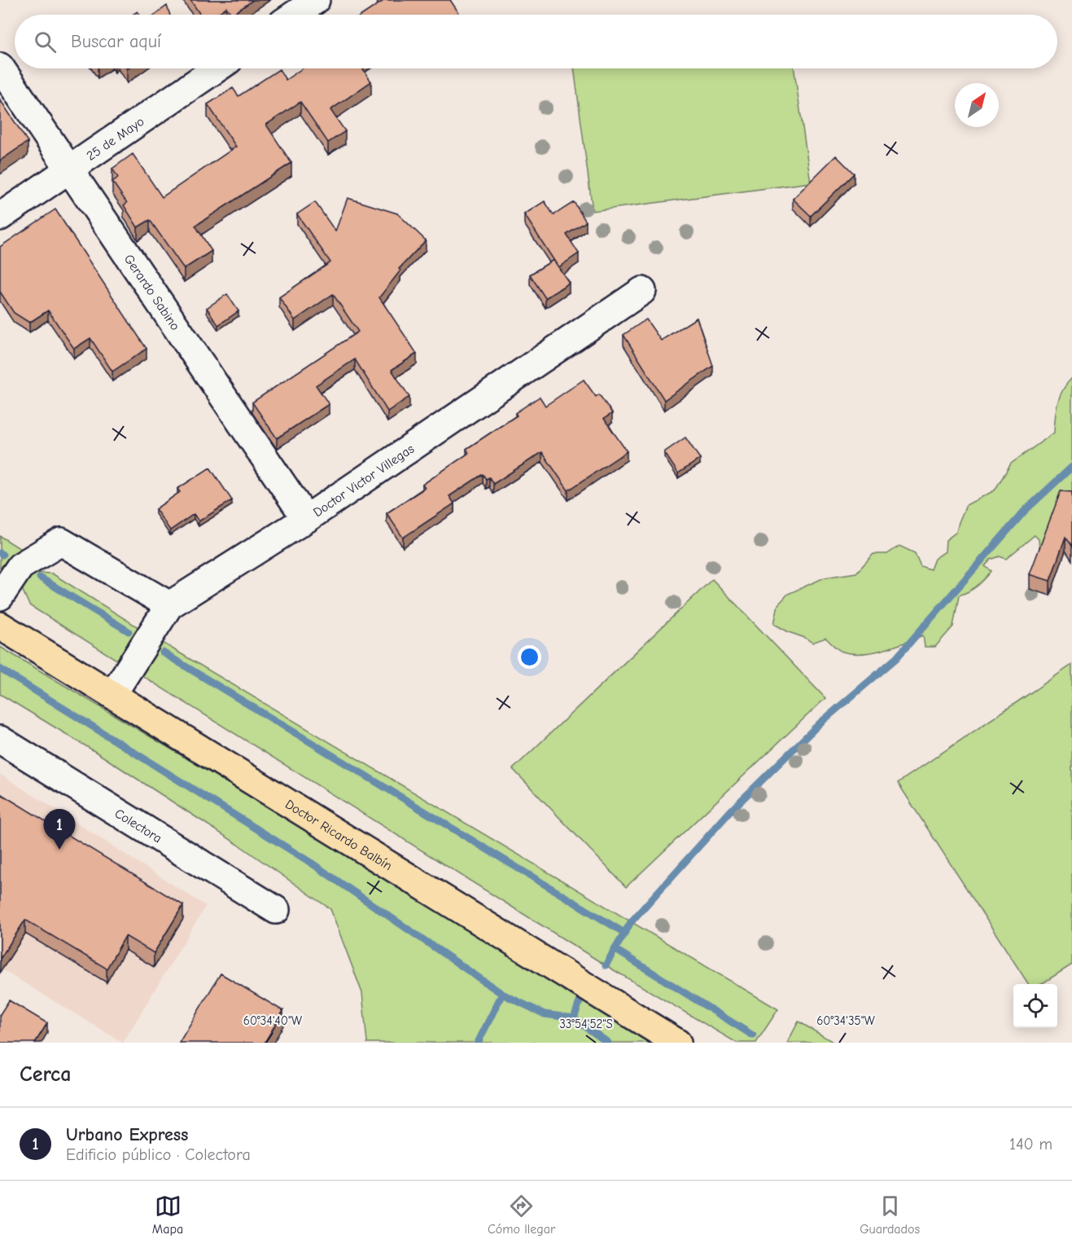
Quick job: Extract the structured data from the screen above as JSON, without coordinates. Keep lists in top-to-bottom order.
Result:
{
  "streets": {
    "main road": ["Doctor Ricardo Balbín"],
    "street": [
      "25 de Mayo",
      "Gerardo Sabino",
      "Doctor Victor Villegas",
      "Colectora"
    ]
  },
  "crossings": [
    ["25 de Mayo", "Gerardo Sabino"],
    ["Gerardo Sabino", "Doctor Victor Villegas"],
    ["Doctor Victor Villegas", "Doctor Ricardo Balbín"]
  ],
  "north": "top right",
  "page": {
    "search": "Buscar aquí",
    "pins": "1",
    "heading": "Cerca",
    "list": [
      {
        "mark": "1",
        "name": "Urbano Express",
        "note": "Edificio público · Colectora",
        "value": "140 m"
      }
    ],
    "nav": ["Mapa", "Cómo llegar", "Guardados"]
  },
  "coordinates": ["60°34'40\"W", "60°34'35\"W", "33°54'52\"S"]
}
